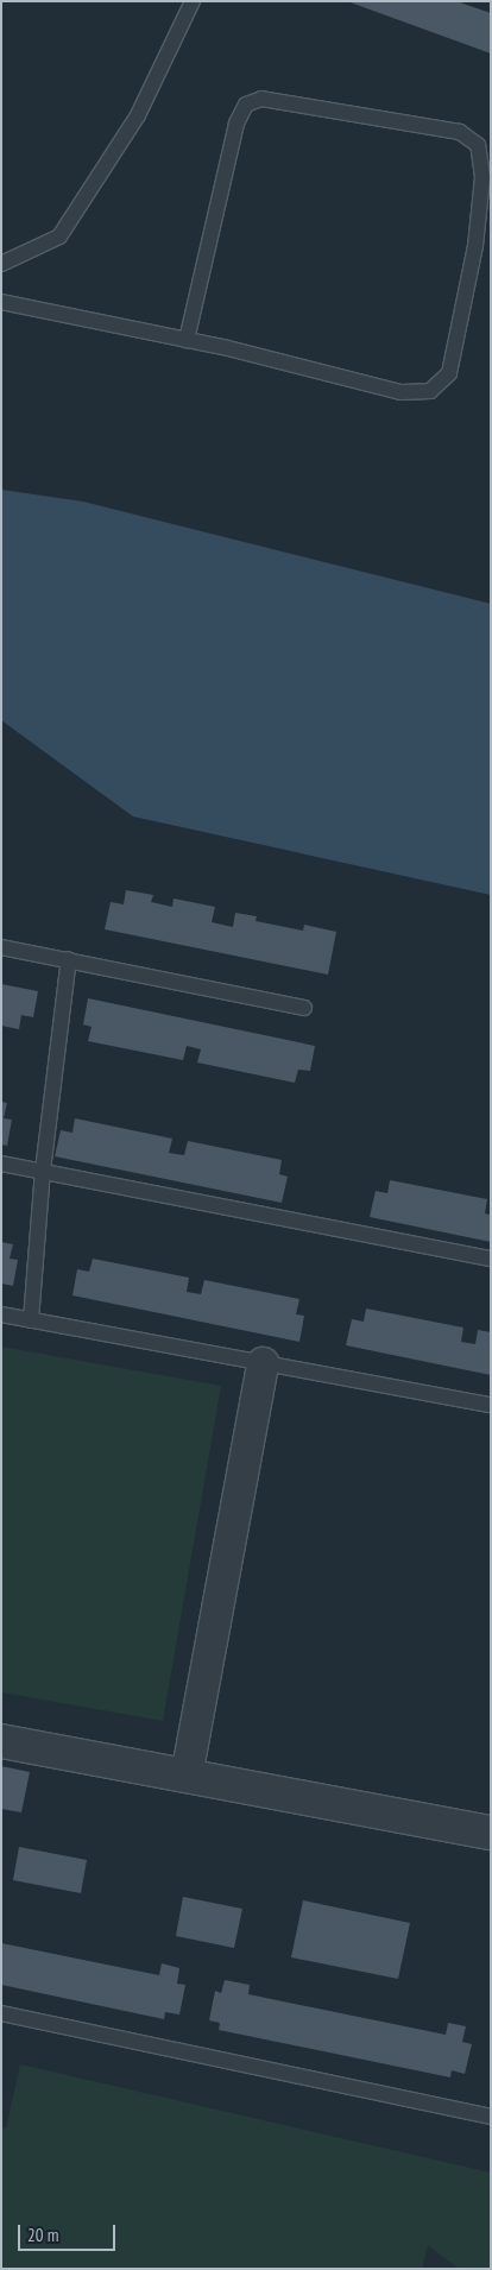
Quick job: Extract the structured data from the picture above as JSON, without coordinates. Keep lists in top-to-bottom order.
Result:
{
  "scale_bar": "20 m"
}
